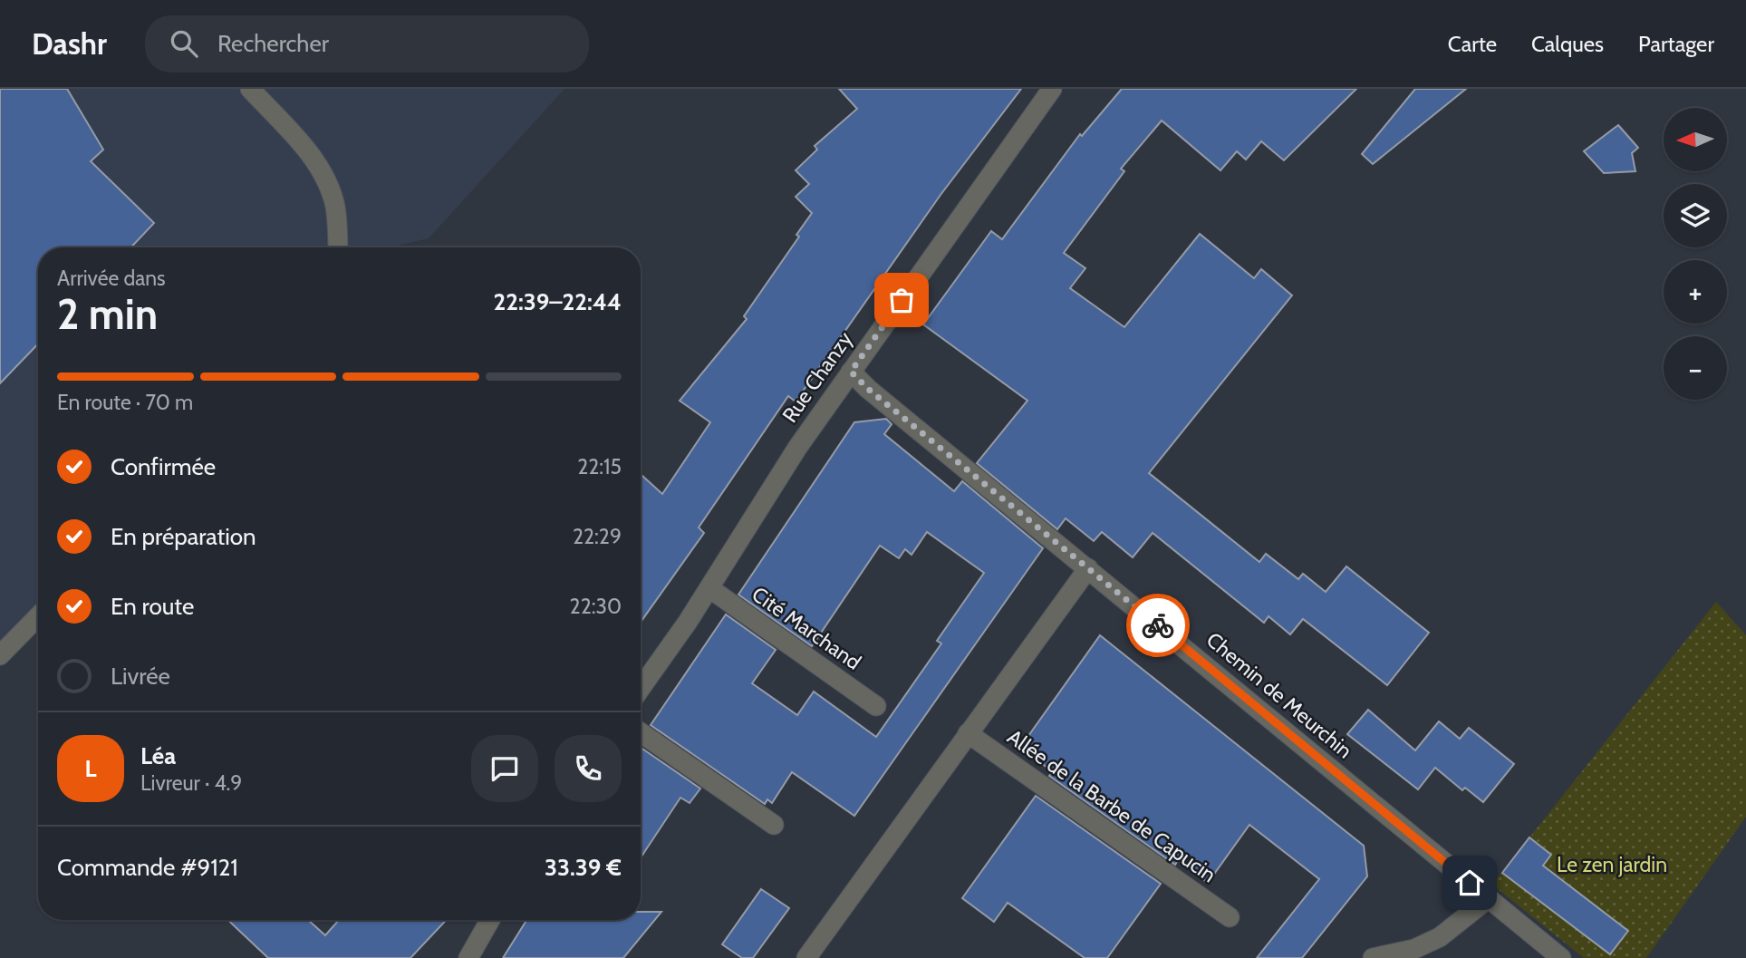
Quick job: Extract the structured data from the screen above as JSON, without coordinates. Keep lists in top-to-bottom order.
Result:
{
  "streets": {
    "street": [
      "Rue Chanzy",
      "Cité Marchand",
      "Chemin de Meurchin",
      "Allée de la Barbe de Capucin"
    ]
  },
  "crossings": [
    ["Rue Chanzy", "Cité Marchand"],
    ["Rue Chanzy", "Chemin de Meurchin"]
  ],
  "parks": ["Le zen jardin"],
  "north": "left",
  "page": {
    "header": "Dashr",
    "search": "Rechercher",
    "nav": ["Carte", "Calques", "Partager"],
    "map_buttons": ["+", "−"],
    "heading": ["2 min", "Arrivée dans", "22:39–22:44"],
    "panel": [
      "Léa",
      "Livreur · 4.9",
      "Commande #9121",
      "33.39 €"
    ],
    "bar": "En route · 70 m",
    "list": [
      ["Confirmée", "22:15"],
      ["En préparation", "22:29"],
      ["En route", "22:30"],
      "Livrée"
    ],
    "round": "L"
  }
}
